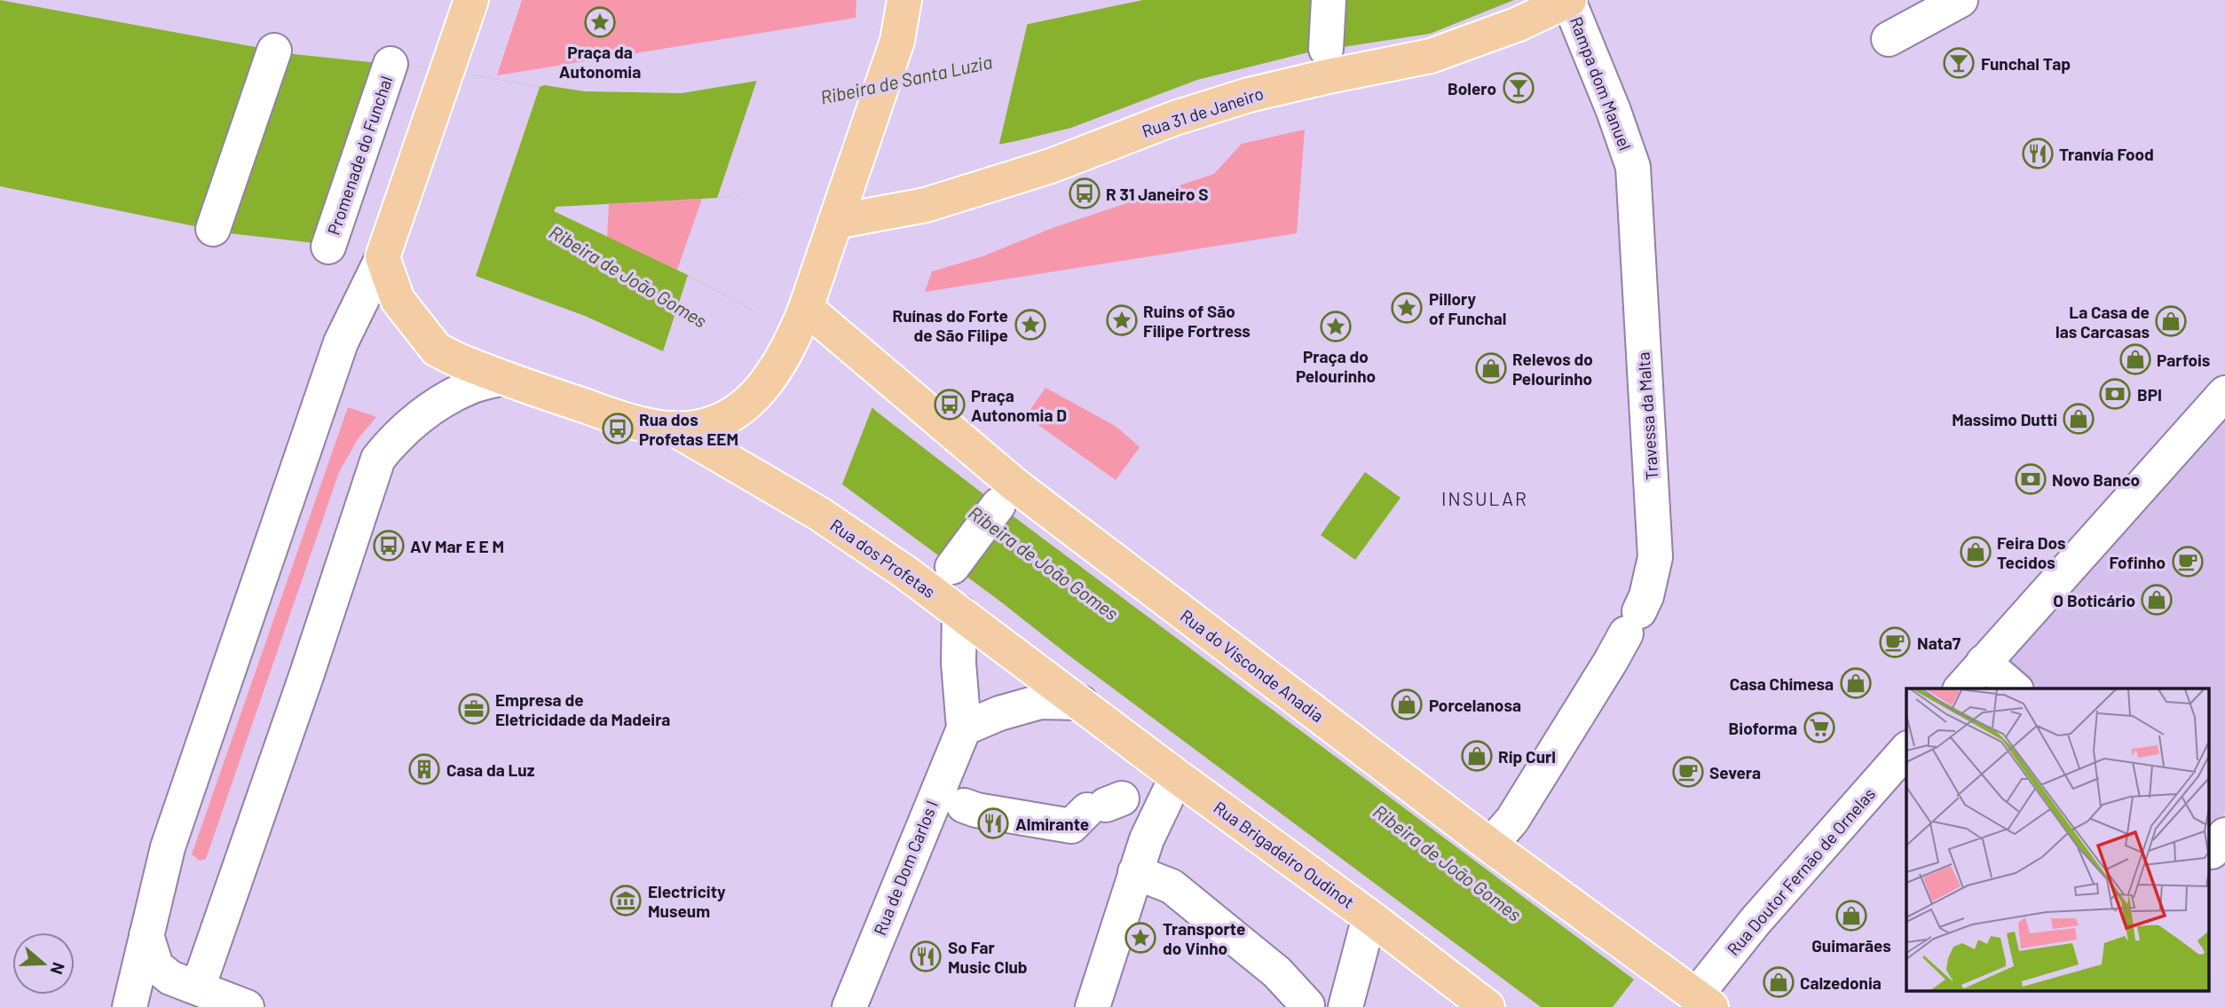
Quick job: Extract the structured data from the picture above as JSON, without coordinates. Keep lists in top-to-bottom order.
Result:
{
  "streets": {
    "main road": [
      "Rua 31 de Janeiro",
      "Rua dos Profetas",
      "Rua do Visconde Anadia",
      "Rua Brigadeiro Oudinot"
    ],
    "street": [
      "Rampa dom Manuel",
      "Promenade do Funchal",
      "Travessa da Malta",
      "Rua de Dom Carlos I",
      "Rua Doutor Fernão de Ornelas"
    ]
  },
  "crossings": [
    ["Rampa dom Manuel", "Rua 31 de Janeiro"],
    ["Rampa dom Manuel", "Travessa da Malta"],
    ["Travessa da Malta", "Rua do Visconde Anadia"],
    ["Rua dos Profetas", "Rua Brigadeiro Oudinot"],
    ["Rua dos Profetas", "Rua de Dom Carlos I"],
    ["Rua do Visconde Anadia", "Rua Doutor Fernão de Ornelas"]
  ],
  "districts": ["INSULAR"],
  "water": ["Ribeira de Santa Luzia", "Ribeira de João Gomes"],
  "places": {
    "place": [
      "Praça da Autonomia",
      "Pillory of Funchal",
      "Ruins of São Filipe Fortress",
      "Ruínas do Forte de São Filipe",
      "Praça do Pelourinho",
      "Transporte do Vinho"
    ],
    "bar": ["Funchal Tap", "Bolero"],
    "restaurant": ["Tranvía Food", "Almirante", "So Far Music Club"],
    "bus stop": [
      "R 31 Janeiro S",
      "Praça Autonomia D",
      "Rua dos Profetas EEM",
      "AV Mar E E M"
    ],
    "shop": [
      "La Casa de las Carcasas",
      "Parfois",
      "Relevos do Pelourinho",
      "Massimo Dutti",
      "Feira Dos Tecidos",
      "O Boticário",
      "Casa Chimesa",
      "Porcelanosa",
      "Rip Curl",
      "Guimarães",
      "Calzedonia"
    ],
    "bank": ["BPI", "Novo Banco"],
    "cafe": ["Fofinho", "Nata7", "Severa"],
    "office": ["Empresa de Eletricidade da Madeira"],
    "supermarket": ["Bioforma"],
    "building": ["Casa da Luz"],
    "museum": ["Electricity Museum"]
  },
  "north": "right"
}
